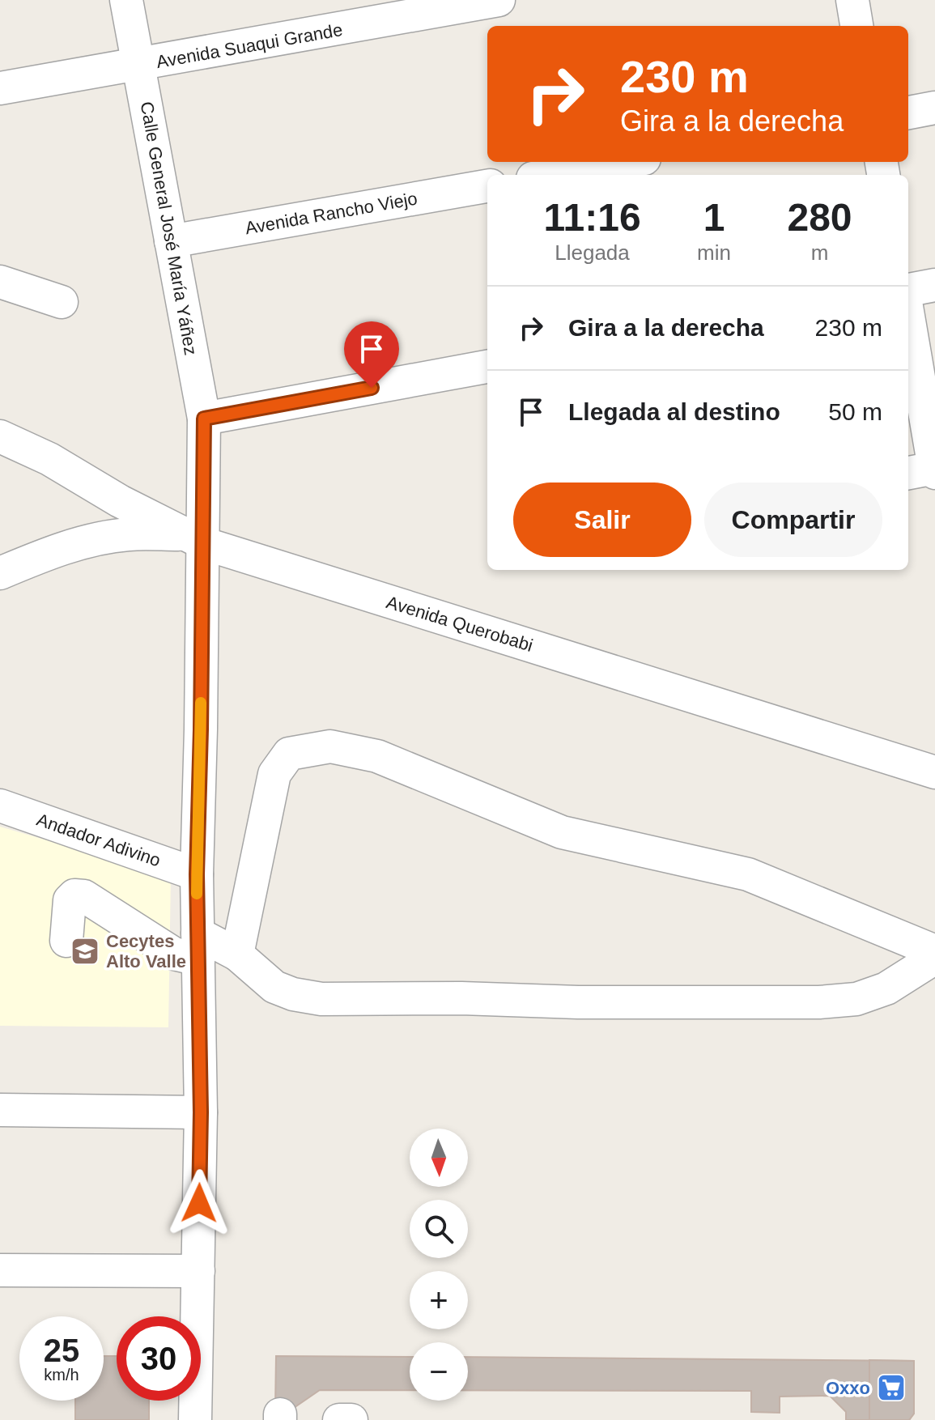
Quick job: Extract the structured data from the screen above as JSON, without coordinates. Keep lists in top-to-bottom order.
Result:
{
  "streets": {
    "street": [
      "Avenida Suaqui Grande",
      "Avenida Rancho Viejo",
      "Calle General José María Yáñez",
      "Avenida Querobabi",
      "Andador Adivino"
    ]
  },
  "crossings": [
    ["Avenida Suaqui Grande", "Calle General José María Yáñez"],
    ["Avenida Rancho Viejo", "Calle General José María Yáñez"],
    ["Calle General José María Yáñez", "Avenida Querobabi"],
    ["Calle General José María Yáñez", "Andador Adivino"]
  ],
  "places": {
    "school or university": ["Cecytes Alto Valle"],
    "supermarket": ["Oxxo"]
  },
  "north": "bottom",
  "page": {
    "turn": ["230 m", "Gira a la derecha"],
    "eta": [
      "11:16",
      "Llegada",
      "1",
      "min",
      "280",
      "m"
    ],
    "list": [
      {
        "name": "Gira a la derecha",
        "value": "230 m"
      },
      {
        "name": "Llegada al destino",
        "value": "50 m"
      }
    ],
    "buttons": ["Salir", "Compartir"],
    "map_buttons": ["+", "−"],
    "speed": "25 km/h",
    "limit": "30"
  }
}
